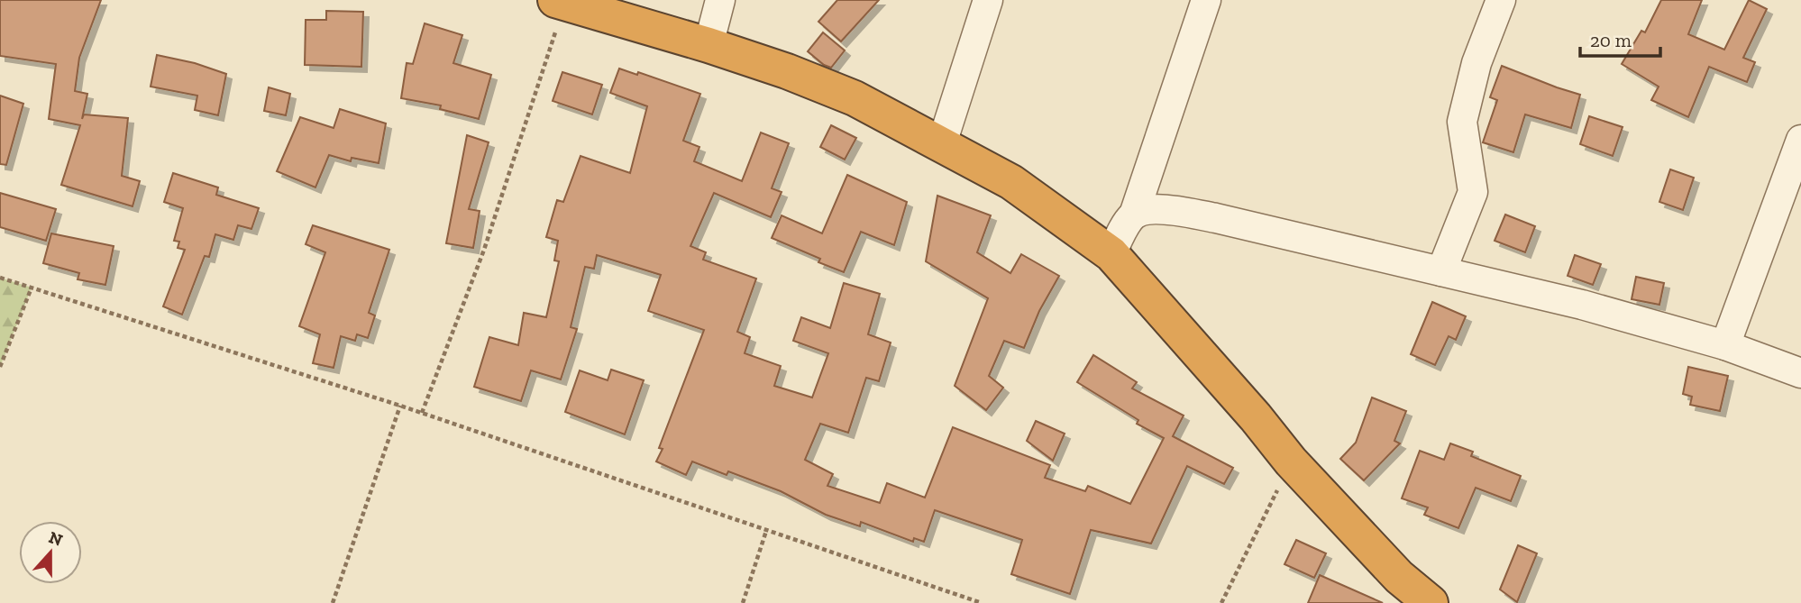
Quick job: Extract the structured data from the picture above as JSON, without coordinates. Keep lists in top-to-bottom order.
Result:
{
  "scale_bar": "20 m",
  "north": "top"
}
